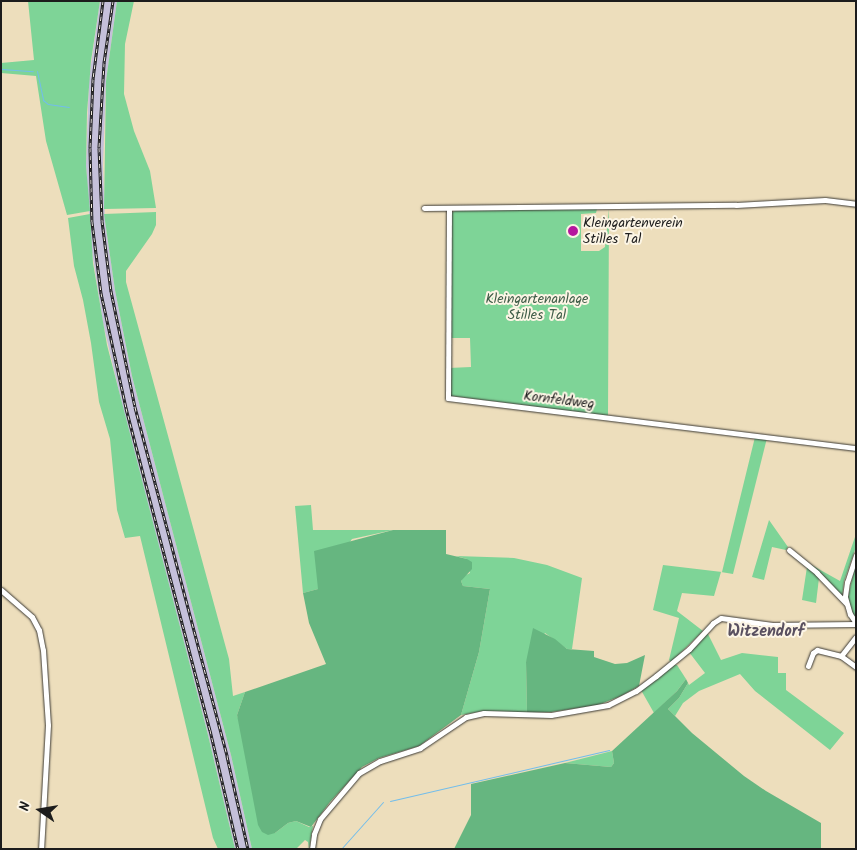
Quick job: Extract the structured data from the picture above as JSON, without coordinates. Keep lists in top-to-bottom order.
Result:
{
  "streets": {
    "street": ["Kornfeldweg"]
  },
  "districts": ["Witzendorf"],
  "parks": ["Kleingartenanlage Stilles Tal"],
  "places": ["Kleingartenverein Stilles Tal"],
  "north": "left"
}
